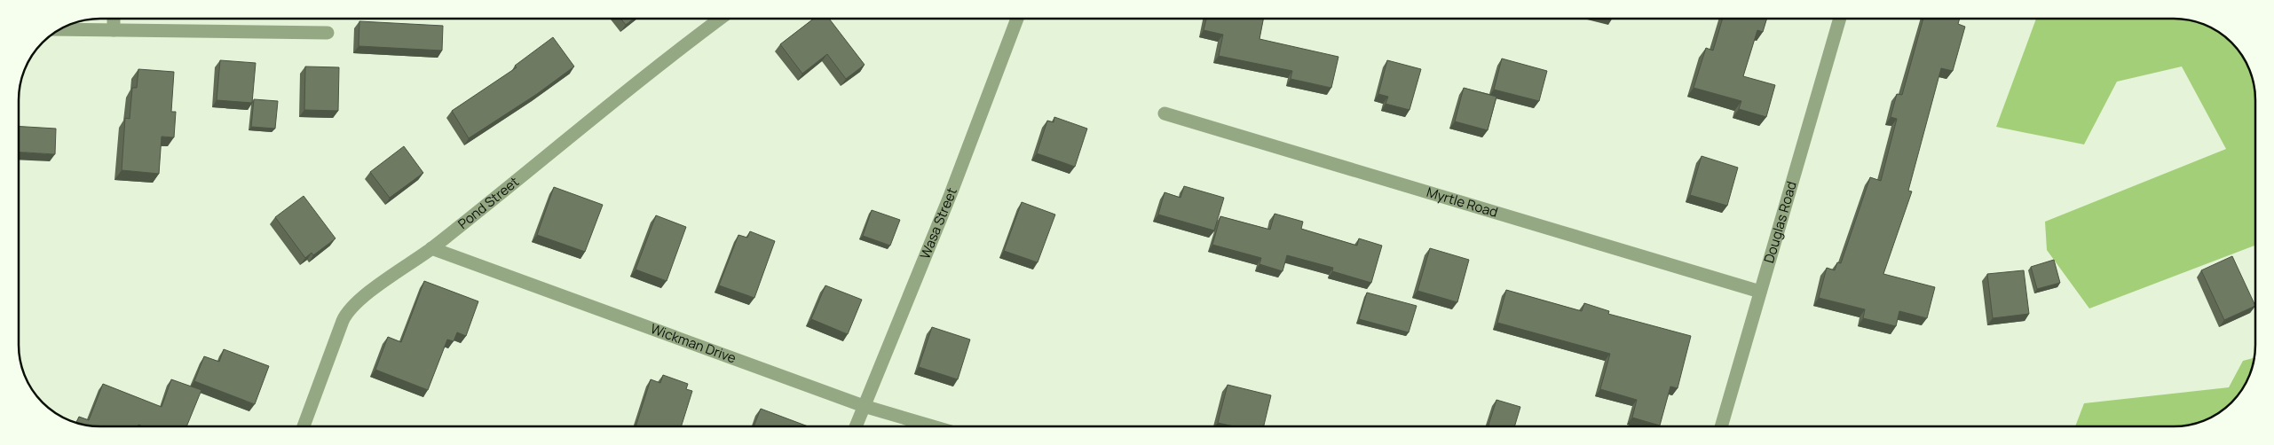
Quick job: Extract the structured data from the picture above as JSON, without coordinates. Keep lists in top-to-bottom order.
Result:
{
  "streets": {
    "street": [
      "Pond Street",
      "Myrtle Road",
      "Douglas Road",
      "Wasa Street",
      "Wickman Drive"
    ]
  },
  "crossings": [
    ["Pond Street", "Wickman Drive"],
    ["Myrtle Road", "Douglas Road"],
    ["Wasa Street", "Wickman Drive"]
  ]
}
